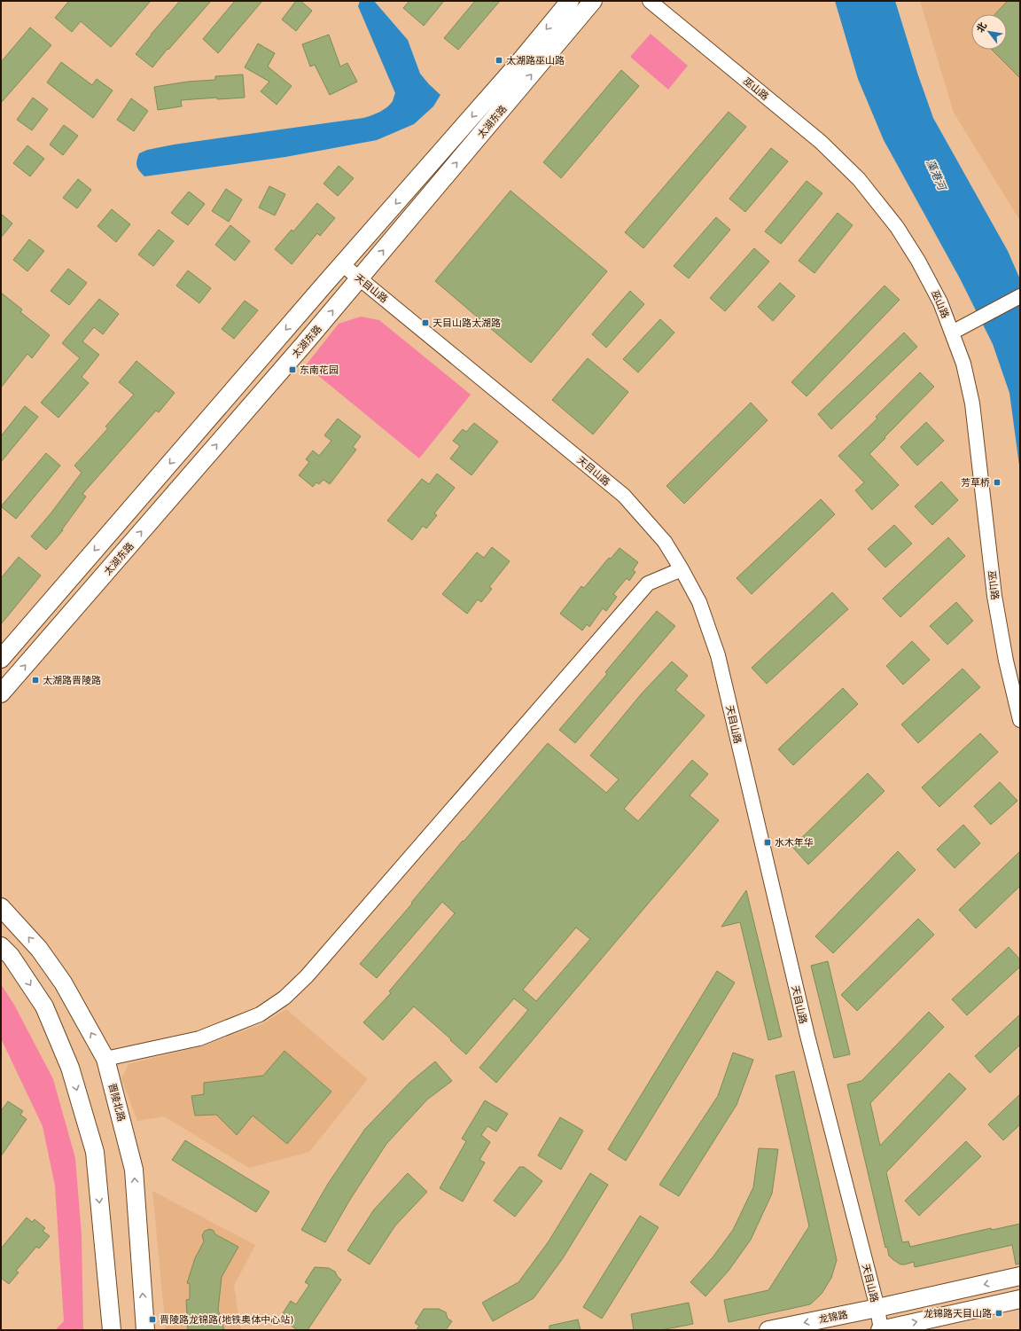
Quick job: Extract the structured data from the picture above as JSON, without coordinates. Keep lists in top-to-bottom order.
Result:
{
  "streets": {
    "main road": ["太湖东路", "晋陵北路", "龙锦路"],
    "street": ["巫山路", "天目山路"]
  },
  "crossings": [
    ["太湖东路", "天目山路"],
    ["天目山路", "龙锦路"]
  ],
  "water": ["藻港河"],
  "places": {
    "transit": [
      "太湖路巫山路",
      "天目山路太湖路",
      "东南花园",
      "芳草桥",
      "太湖路晋陵路",
      "水木年华",
      "龙锦路天目山路",
      "晋陵路龙锦路(地铁奥体中心站)"
    ]
  },
  "north": "top left"
}
